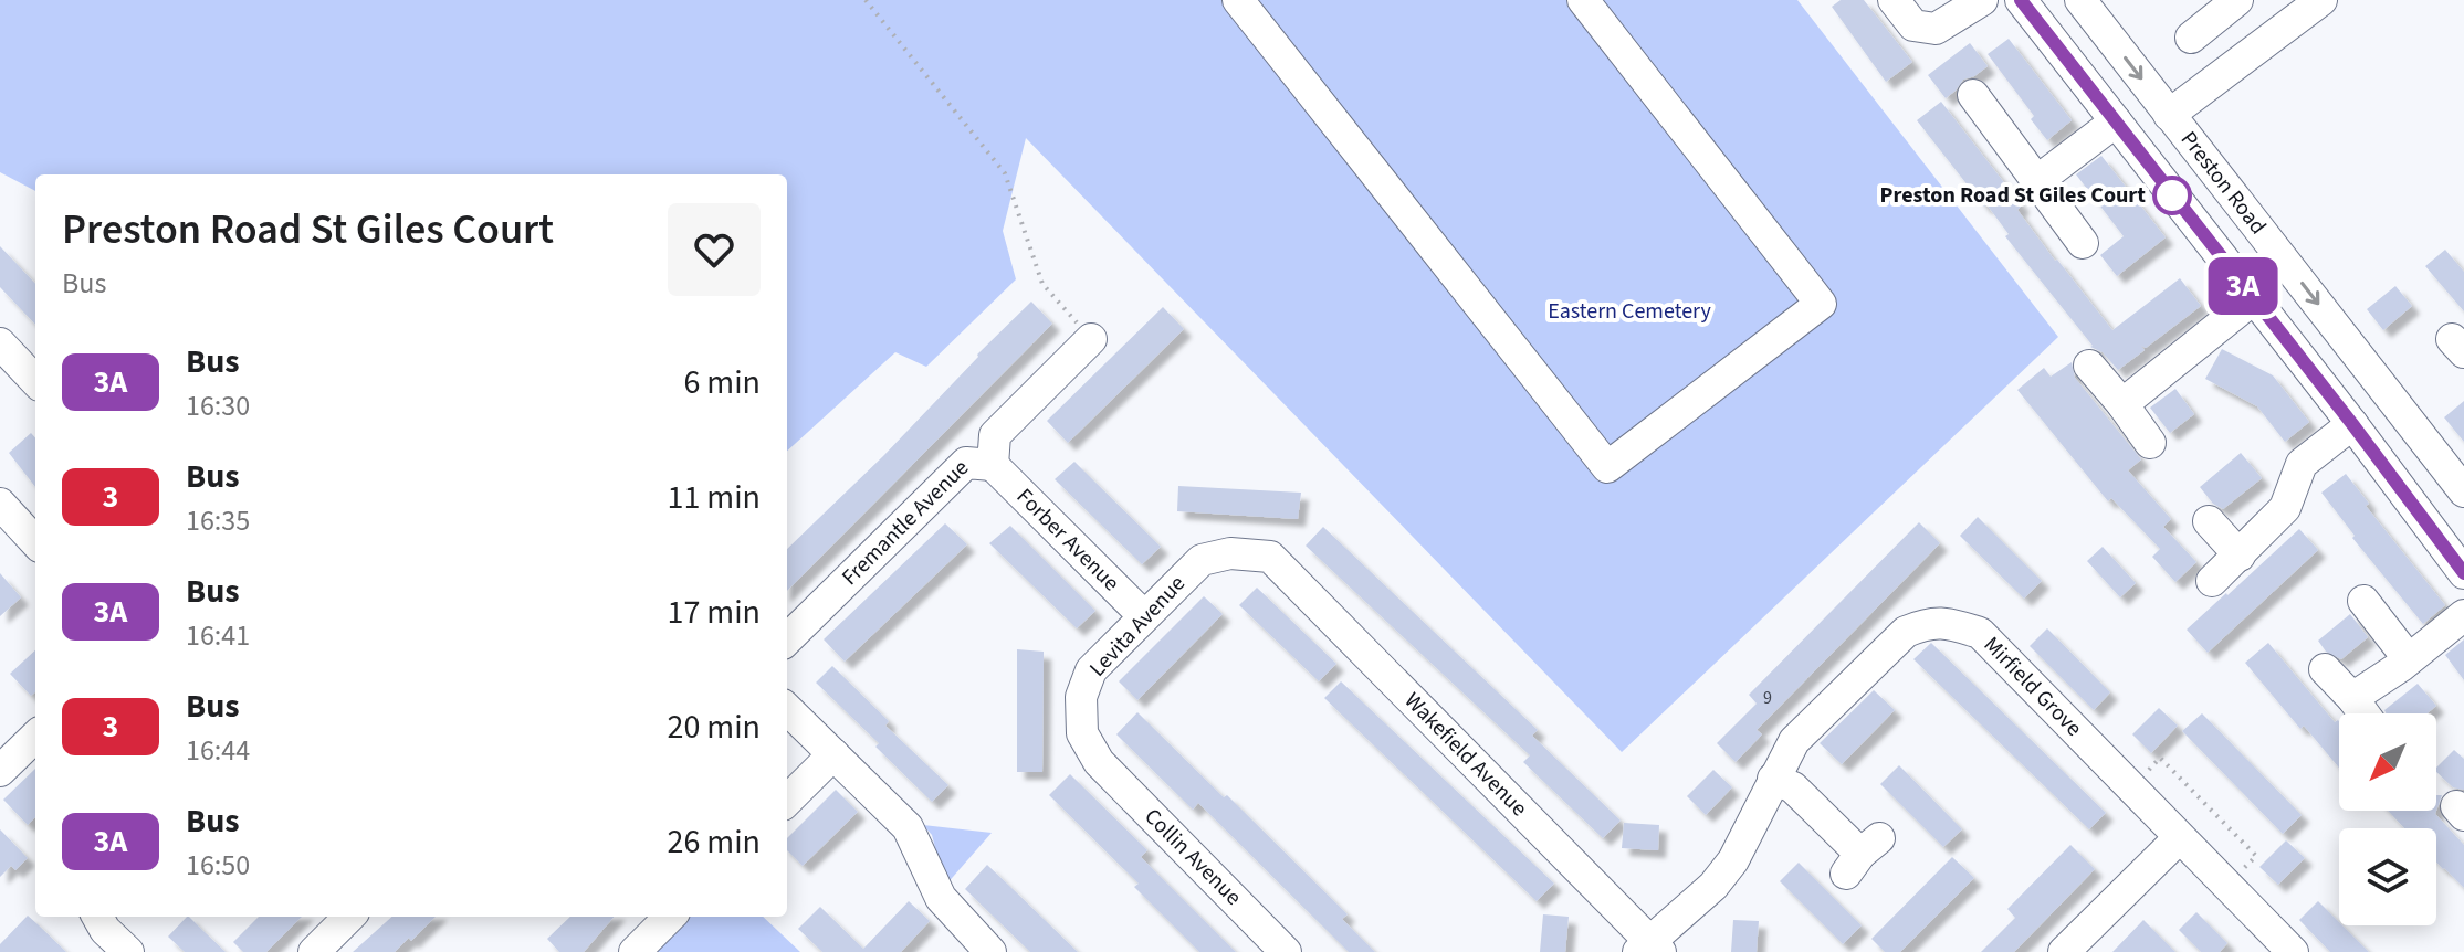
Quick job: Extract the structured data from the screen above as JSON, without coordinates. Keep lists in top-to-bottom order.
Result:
{
  "streets": {
    "street": [
      "Preston Road",
      "Fremantle Avenue",
      "Forber Avenue",
      "Levita Avenue",
      "Mirfield Grove",
      "Wakefield Avenue",
      "Collin Avenue"
    ]
  },
  "crossings": [
    ["Fremantle Avenue", "Forber Avenue"],
    ["Forber Avenue", "Levita Avenue"],
    ["Levita Avenue", "Wakefield Avenue"],
    ["Levita Avenue", "Collin Avenue"],
    ["Mirfield Grove", "Wakefield Avenue"]
  ],
  "parks": ["Eastern Cemetery"],
  "places": ["Preston Road St Giles Court"],
  "lines": ["bus line 3A"],
  "house_numbers": ["9"],
  "north": "bottom left",
  "page": {
    "on_map": "3A",
    "heading": ["Preston Road St Giles Court", "Bus"],
    "list": [
      {
        "mark": "3A",
        "name": "Bus",
        "note": "16:30",
        "value": "6 min"
      },
      {
        "mark": "3",
        "name": "Bus",
        "note": "16:35",
        "value": "11 min"
      },
      {
        "mark": "3A",
        "name": "Bus",
        "note": "16:41",
        "value": "17 min"
      },
      {
        "mark": "3",
        "name": "Bus",
        "note": "16:44",
        "value": "20 min"
      },
      {
        "mark": "3A",
        "name": "Bus",
        "note": "16:50",
        "value": "26 min"
      }
    ]
  }
}
